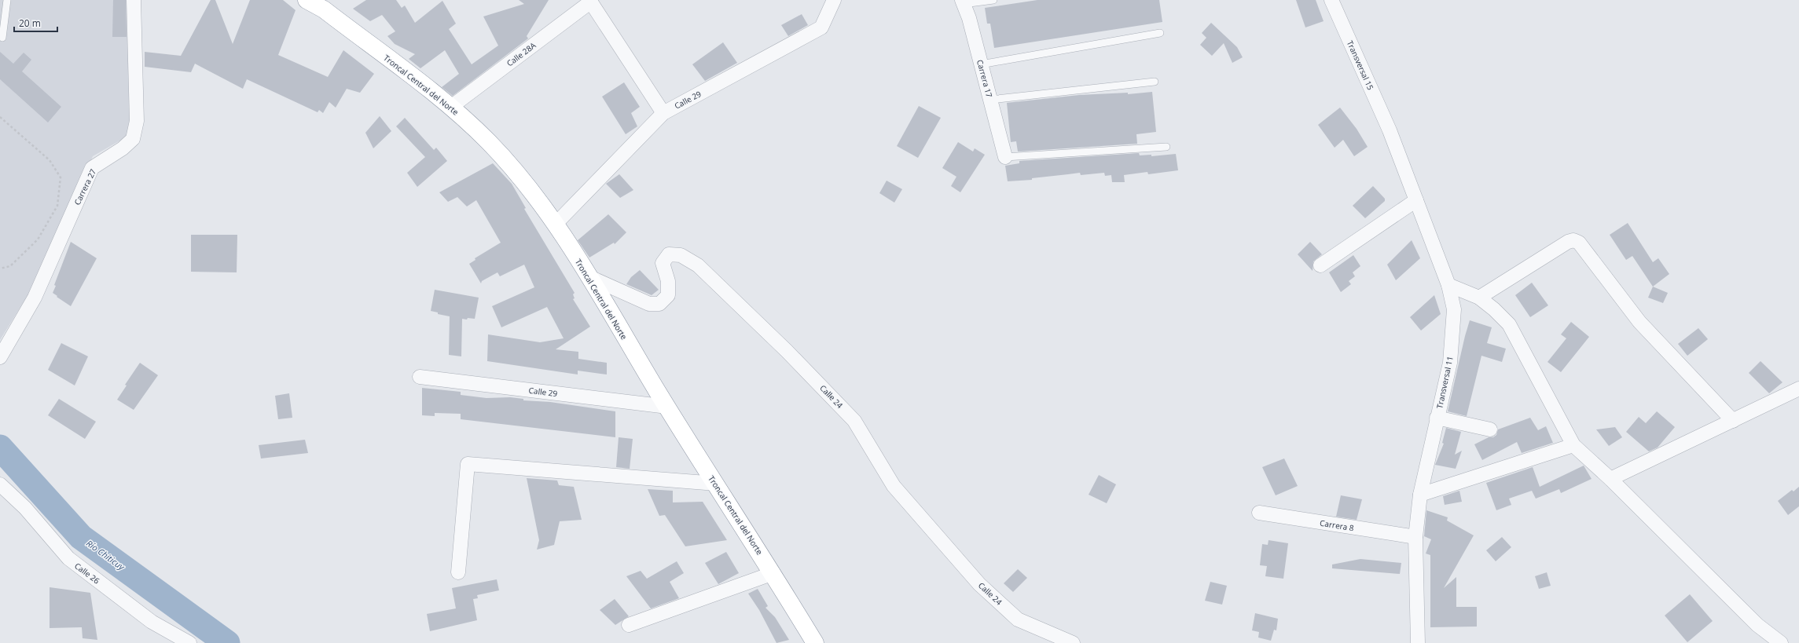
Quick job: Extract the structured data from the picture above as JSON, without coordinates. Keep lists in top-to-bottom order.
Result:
{
  "streets": {
    "highway": ["Troncal Central del Norte"],
    "street": [
      "Calle 28A",
      "Transversal 15",
      "Carrera 17",
      "Calle 29",
      "Carrera 27",
      "Transversal 11",
      "Calle 24",
      "Carrera 8",
      "Calle 26"
    ]
  },
  "crossings": [
    ["Calle 28A", "Troncal Central del Norte"],
    ["Transversal 15", "Transversal 11"],
    ["Troncal Central del Norte", "Calle 29"],
    ["Troncal Central del Norte", "Calle 24"],
    ["Transversal 11", "Carrera 8"]
  ],
  "water": ["Río Chiticuy"],
  "scale_bar": "20 m"
}
